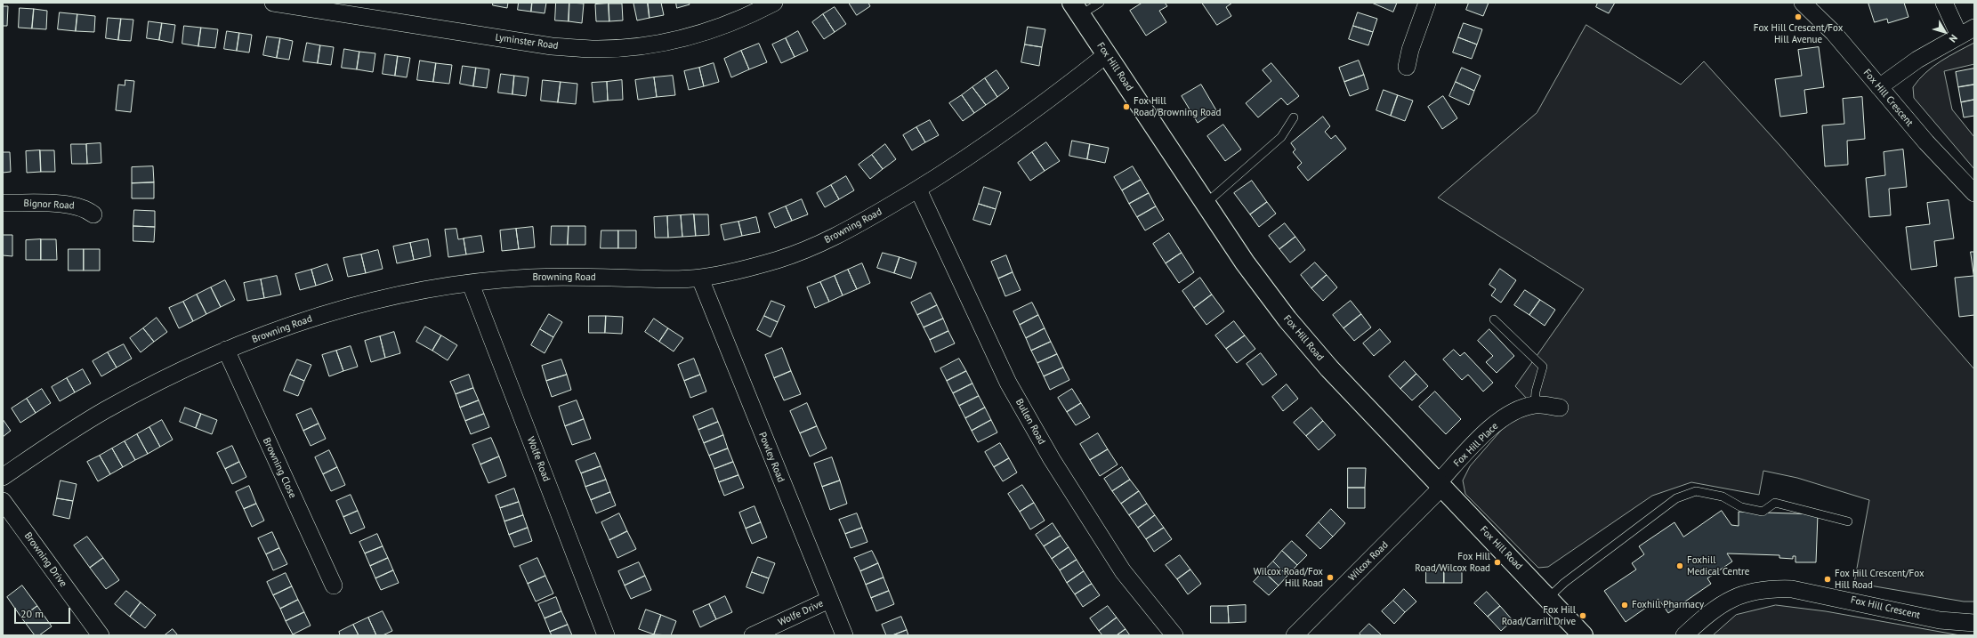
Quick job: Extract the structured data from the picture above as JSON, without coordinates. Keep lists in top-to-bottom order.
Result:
{
  "streets": {
    "street": [
      "Lyminster Road",
      "Fox Hill Road",
      "Fox Hill Crescent",
      "Bignor Road",
      "Browning Road",
      "Bullen Road",
      "Fox Hill Place",
      "Powley Road",
      "Wolfe Road",
      "Browning Close",
      "Browning Drive",
      "Wilcox Road",
      "Wolfe Drive"
    ]
  },
  "crossings": [
    ["Fox Hill Road", "Browning Road"],
    ["Fox Hill Road", "Fox Hill Place"],
    ["Fox Hill Road", "Wilcox Road"],
    ["Browning Road", "Bullen Road"],
    ["Browning Road", "Powley Road"],
    ["Browning Road", "Wolfe Road"],
    ["Browning Road", "Browning Close"],
    ["Fox Hill Place", "Wilcox Road"],
    ["Powley Road", "Wolfe Drive"]
  ],
  "places": [
    "Fox Hill Crescent/Fox Hill Avenue",
    "Fox Hill Road/Browning Road",
    "Fox Hill Road/Wilcox Road",
    "Foxhill Medical Centre",
    "Wilcox Road/Fox Hill Road",
    "Fox Hill Crescent/Fox Hill Road",
    "Foxhill Pharmacy",
    "Fox Hill Road/Carrill Drive"
  ],
  "scale_bar": "20 m",
  "north": "bottom right"
}
